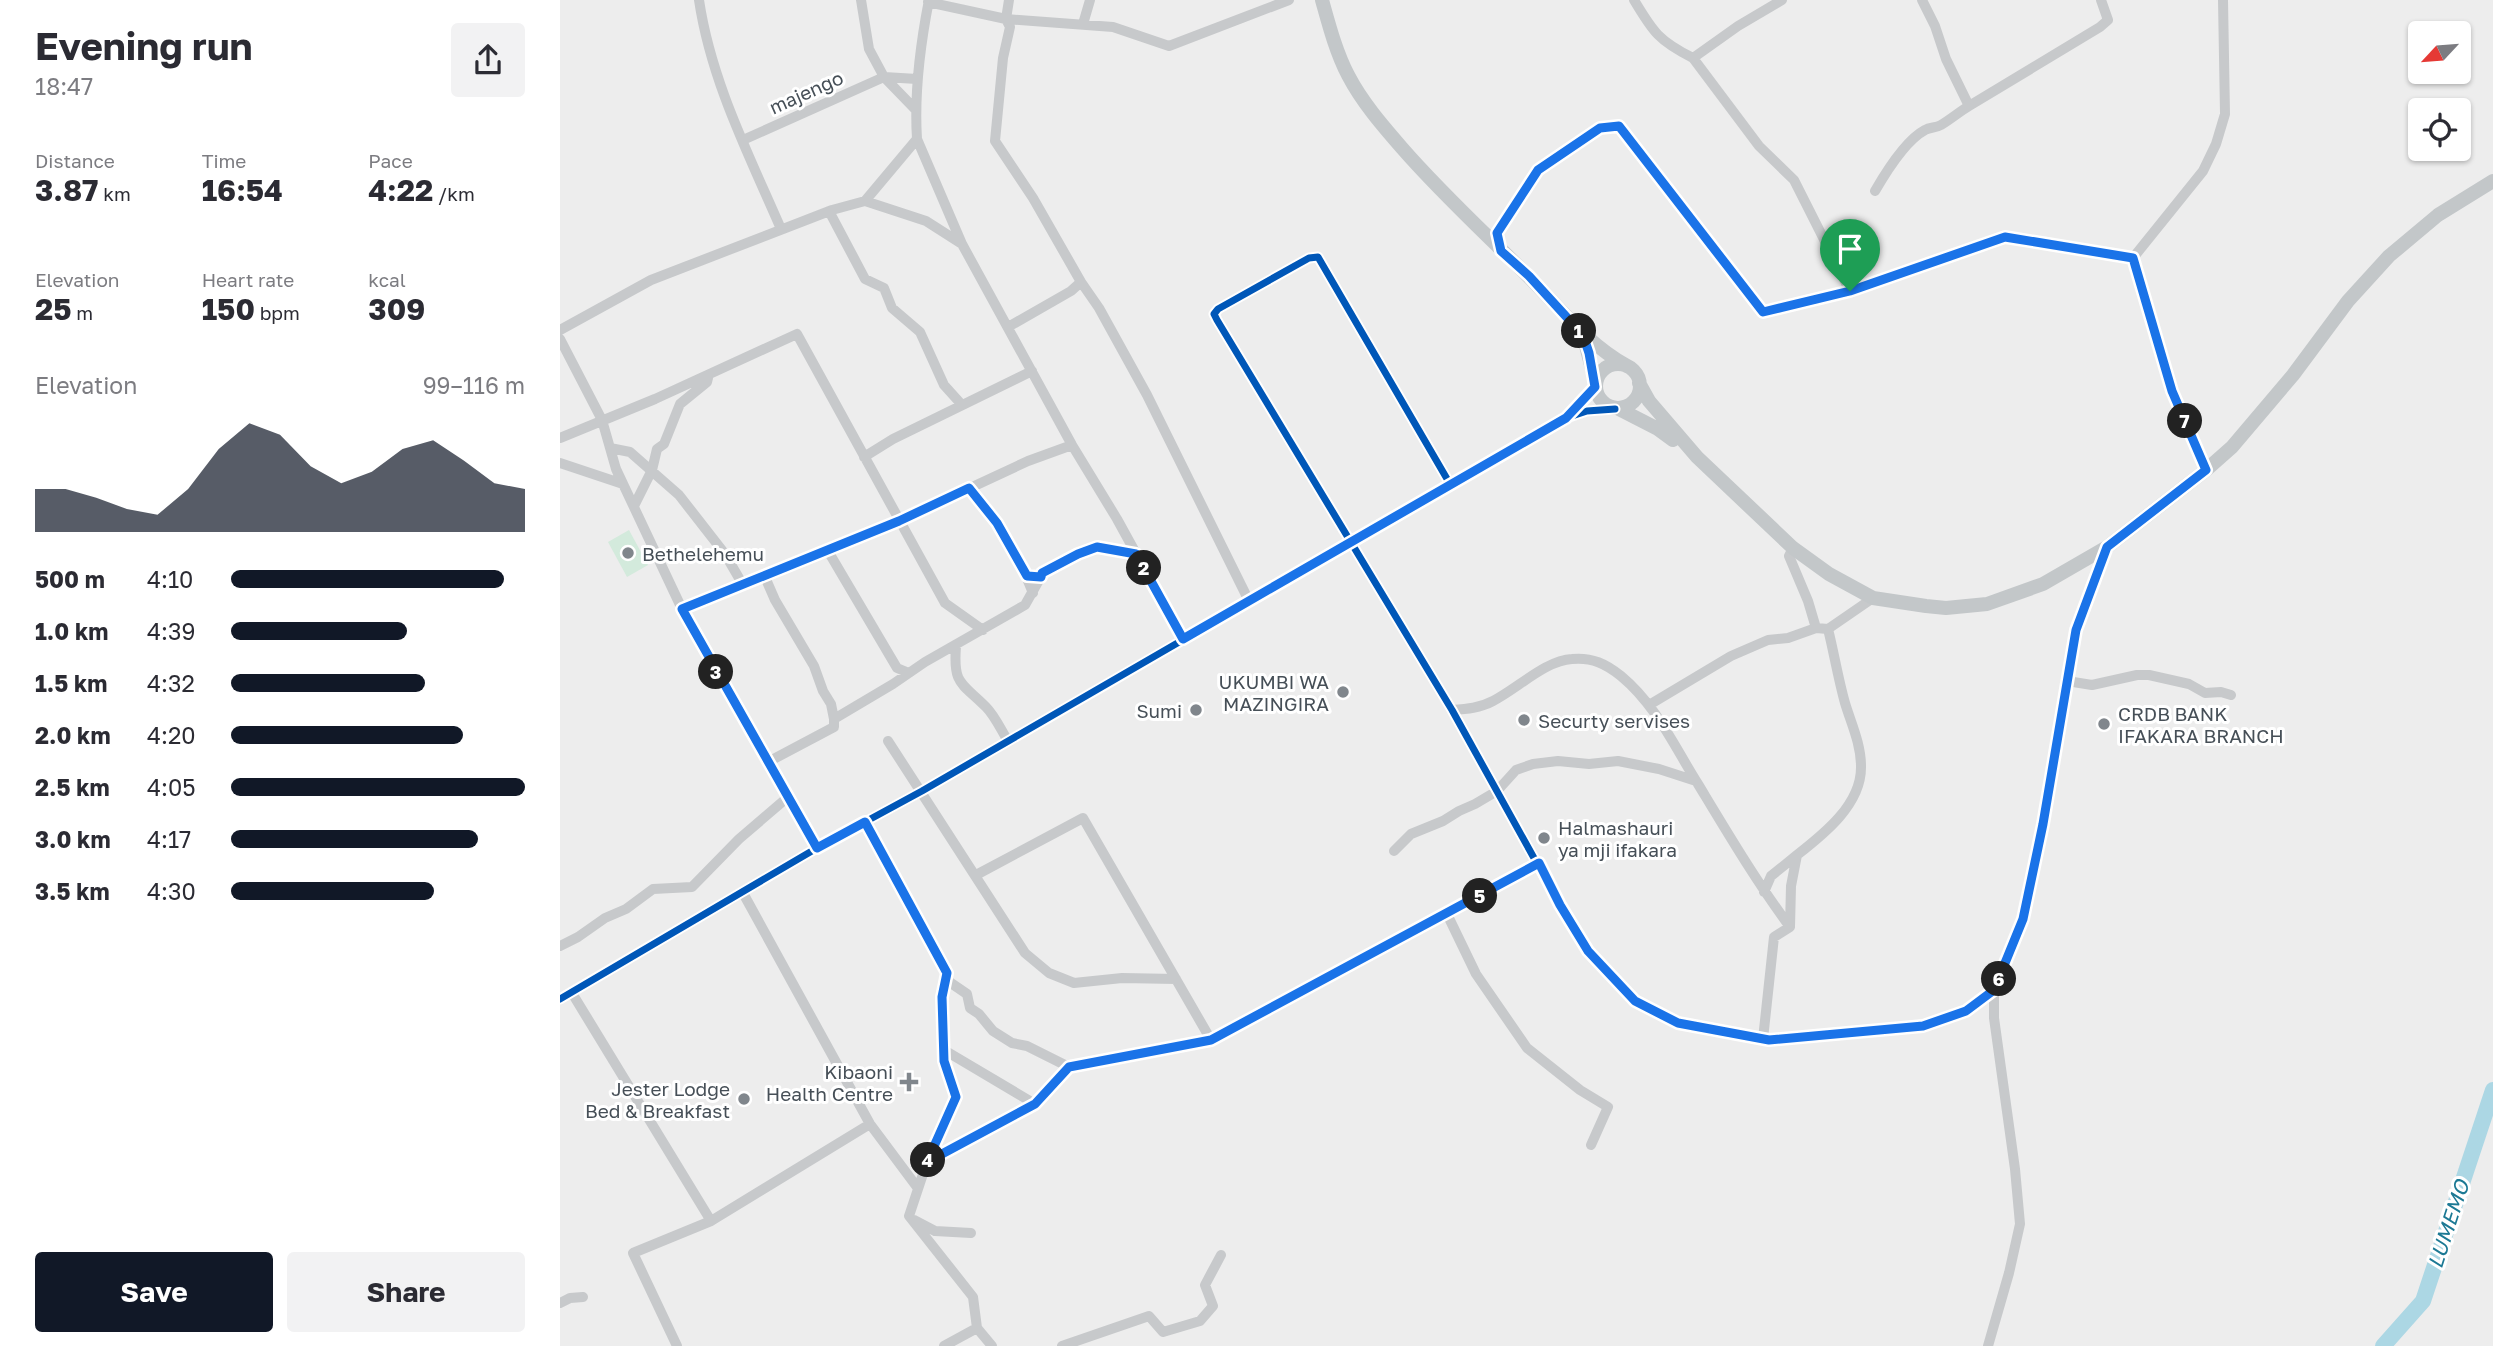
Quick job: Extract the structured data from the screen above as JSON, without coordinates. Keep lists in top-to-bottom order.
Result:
{
  "streets": {
    "street": ["majengo"]
  },
  "water": ["LUMEMO"],
  "places": {
    "other": [
      "Bethelehemu",
      "UKUMBI WA MAZINGIRA",
      "Sumi",
      "Securty servises",
      "CRDB BANK IFAKARA BRANCH",
      "Halmashauri ya mji ifakara",
      "Jester Lodge Bed & Breakfast"
    ],
    "health": ["Kibaoni Health Centre"]
  },
  "north": "bottom left",
  "page": {
    "heading": ["Evening run", "18:47"],
    "stats": [
      ["Distance", "3.87 km"],
      ["Time", "16:54"],
      ["Pace", "4:22 /km"],
      ["Elevation", "25 m"],
      ["Heart rate", "150 bpm"],
      ["kcal", "309"]
    ],
    "pins": [
      "1",
      "7",
      "2",
      "3",
      "5",
      "6",
      "4"
    ],
    "chart": ["Elevation", "99–116 m"],
    "list": [
      {
        "name": "500 m",
        "note": "4:10"
      },
      {
        "name": "1.0 km",
        "note": "4:39"
      },
      {
        "name": "1.5 km",
        "note": "4:32"
      },
      {
        "name": "2.0 km",
        "note": "4:20"
      },
      {
        "name": "2.5 km",
        "note": "4:05"
      },
      {
        "name": "3.0 km",
        "note": "4:17"
      },
      {
        "name": "3.5 km",
        "note": "4:30"
      }
    ],
    "buttons": ["Save", "Share"]
  }
}
